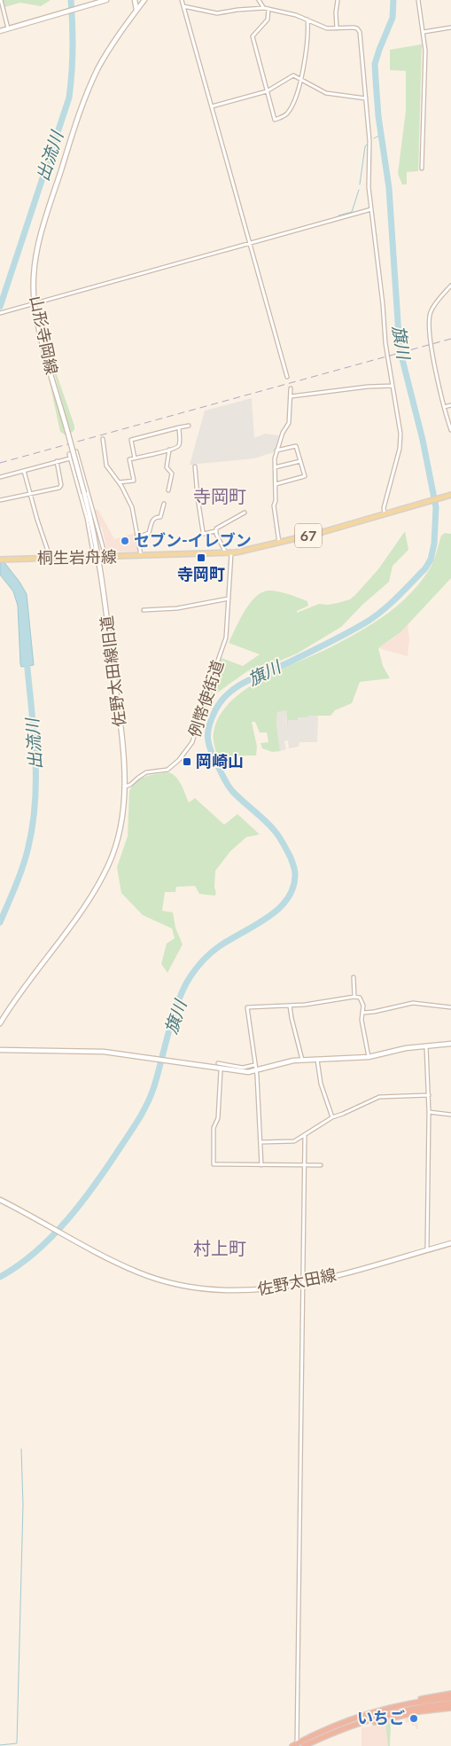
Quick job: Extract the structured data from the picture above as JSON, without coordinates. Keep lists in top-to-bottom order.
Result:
{
  "streets": {
    "main road": [
      "山形寺岡線",
      "67",
      "桐生岩舟線",
      "佐野太田線旧道",
      "佐野太田線"
    ],
    "street": ["例幣使街道"]
  },
  "crossings": [
    ["山形寺岡線", "桐生岩舟線"],
    ["山形寺岡線", "佐野太田線旧道"],
    ["67", "桐生岩舟線"],
    ["67", "例幣使街道"],
    ["桐生岩舟線", "佐野太田線旧道"],
    ["桐生岩舟線", "例幣使街道"],
    ["佐野太田線旧道", "例幣使街道"]
  ],
  "districts": ["寺岡町", "村上町"],
  "water": ["出流川", "旗川"],
  "places": {
    "other": ["セブン-イレブン", "いちご"],
    "transit": ["寺岡町", "岡崎山"]
  }
}
